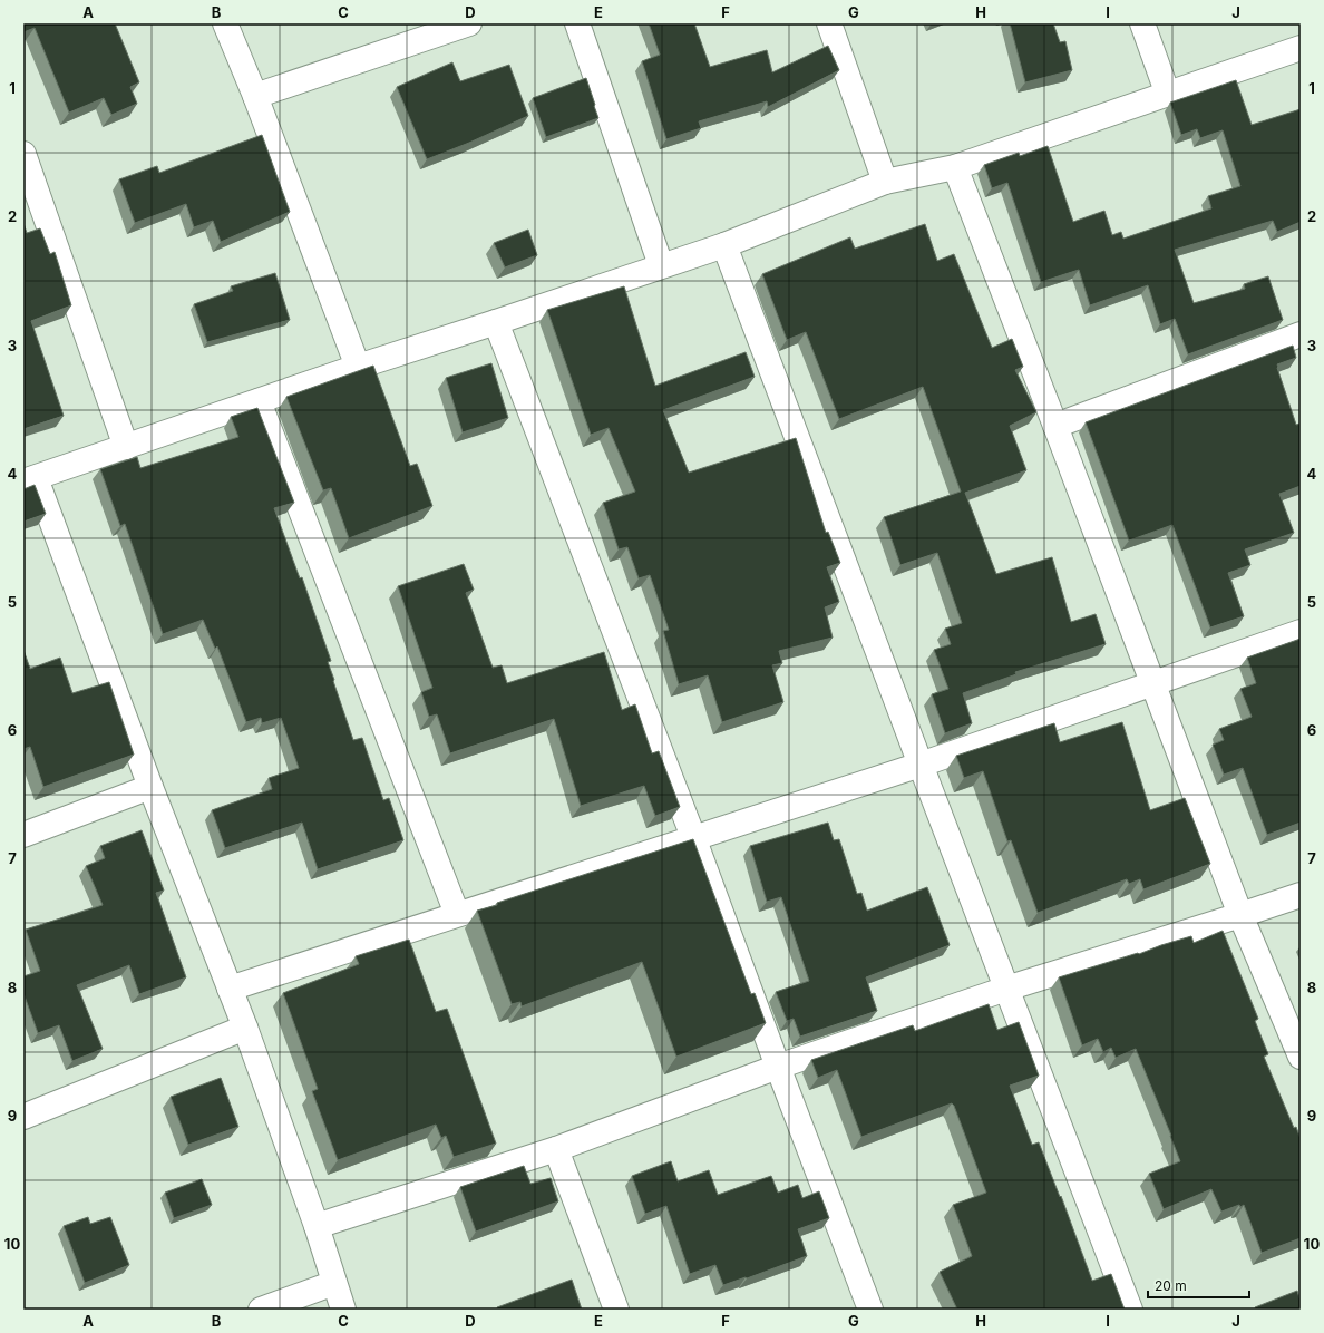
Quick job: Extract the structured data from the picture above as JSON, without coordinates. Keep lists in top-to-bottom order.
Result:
{
  "scale_bar": "20 m",
  "grid": {
    "columns": [
      "A",
      "B",
      "C",
      "D",
      "E",
      "F",
      "G",
      "H",
      "I",
      "J"
    ],
    "rows": [
      "1",
      "2",
      "3",
      "4",
      "5",
      "6",
      "7",
      "8",
      "9",
      "10"
    ]
  }
}
